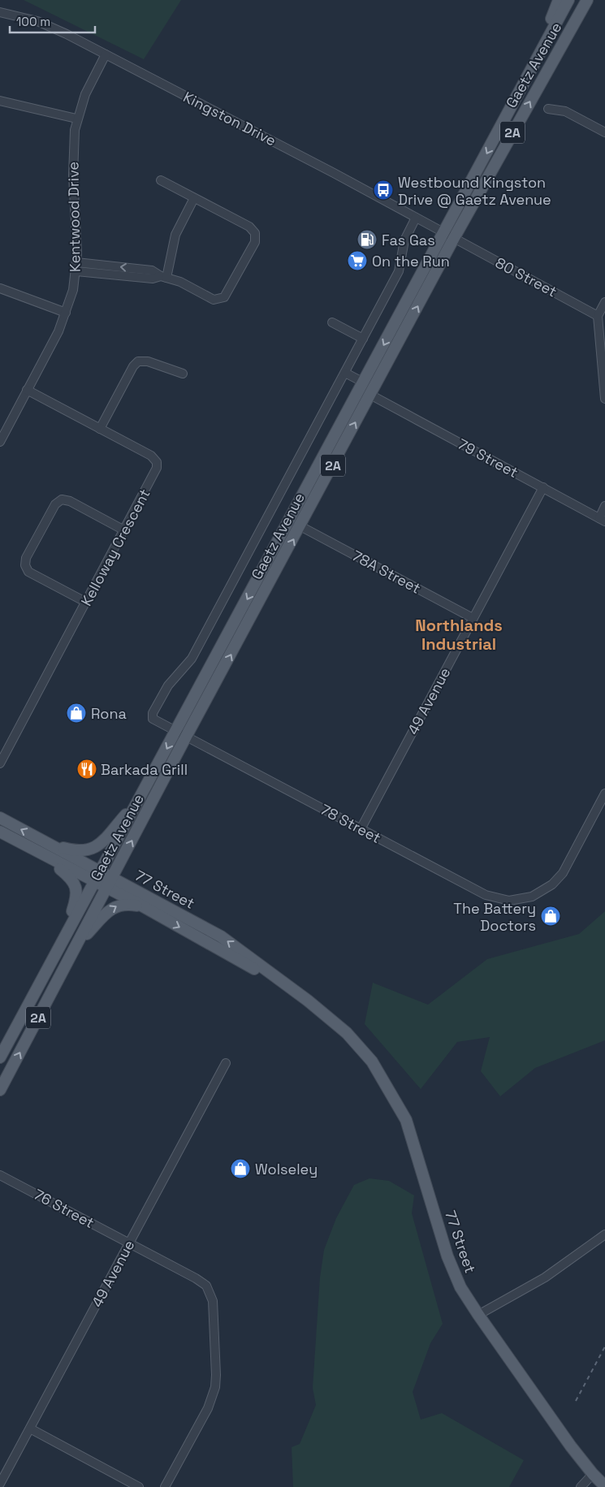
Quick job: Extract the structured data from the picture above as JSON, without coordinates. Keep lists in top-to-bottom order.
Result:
{
  "streets": {
    "main road": ["Gaetz Avenue", "2A", "77 Street"],
    "street": [
      "Kingston Drive",
      "Kentwood Drive",
      "80 Street",
      "79 Street",
      "Kelloway Crescent",
      "78A Street",
      "49 Avenue",
      "78 Street",
      "76 Street"
    ]
  },
  "crossings": [
    ["Gaetz Avenue", "Kingston Drive"],
    ["Gaetz Avenue", "80 Street"],
    ["Gaetz Avenue", "79 Street"],
    ["Gaetz Avenue", "78A Street"],
    ["Gaetz Avenue", "78 Street"],
    ["Gaetz Avenue", "77 Street"],
    ["Kingston Drive", "Kentwood Drive"],
    ["Kingston Drive", "80 Street"],
    ["Kentwood Drive", "Kelloway Crescent"],
    ["79 Street", "49 Avenue"],
    ["78A Street", "49 Avenue"],
    ["49 Avenue", "78 Street"],
    ["49 Avenue", "76 Street"]
  ],
  "districts": ["Northlands Industrial"],
  "places": {
    "bus stop": ["Westbound Kingston Drive @ Gaetz Avenue"],
    "fuel station": ["Fas Gas"],
    "supermarket": ["On the Run"],
    "shop": ["Rona", "The Battery Doctors", "Wolseley"],
    "restaurant": ["Barkada Grill"]
  },
  "scale_bar": "100 m"
}
